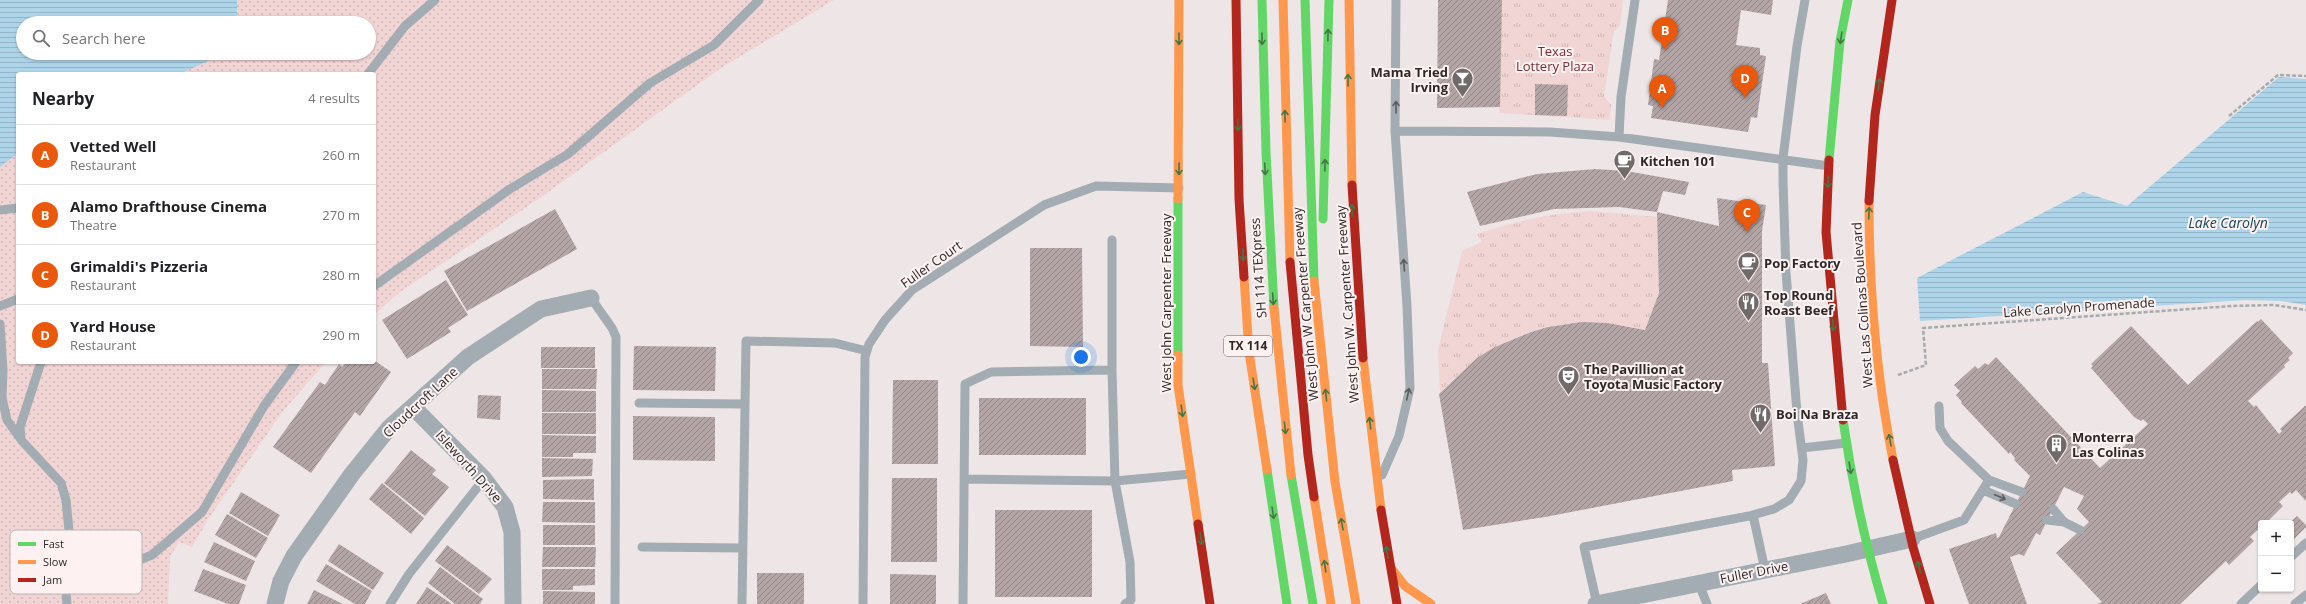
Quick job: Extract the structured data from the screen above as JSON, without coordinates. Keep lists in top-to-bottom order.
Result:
{
  "streets": {
    "main road": [
      "SH 114 TEXpress",
      "West John Carpenter Freeway",
      "West John W Carpenter Freeway",
      "West John W. Carpenter Freeway",
      "West Las Colinas Boulevard",
      "TX 114"
    ],
    "street": ["Cloudcroft Lane", "Isleworth Drive", "Fuller Drive"],
    "lane": ["Fuller Court"],
    "path": ["Lake Carolyn Promenade"]
  },
  "crossings": [
    ["Fuller Court", "West John Carpenter Freeway"],
    ["West Las Colinas Boulevard", "Fuller Drive"],
    ["Cloudcroft Lane", "Isleworth Drive"]
  ],
  "water": ["Lake Carolyn"],
  "parks": ["Texas Lottery Plaza"],
  "places": {
    "bar": ["Mama Tried Irving"],
    "cafe": ["Kitchen 101", "Pop Factory"],
    "restaurant": ["Top Round Roast Beef", "Boi Na Braza"],
    "theatre": ["The Pavillion at Toyota Music Factory"],
    "building": ["Monterra Las Colinas"]
  },
  "legend": ["Fast", "Slow", "Jam"],
  "page": {
    "search": "Search here",
    "pins": [
      "B",
      "D",
      "A",
      "C"
    ],
    "heading": ["Nearby", "4 results"],
    "list": [
      {
        "mark": "A",
        "name": "Vetted Well",
        "note": "Restaurant",
        "value": "260 m"
      },
      {
        "mark": "B",
        "name": "Alamo Drafthouse Cinema",
        "note": "Theatre",
        "value": "270 m"
      },
      {
        "mark": "C",
        "name": "Grimaldi's Pizzeria",
        "note": "Restaurant",
        "value": "280 m"
      },
      {
        "mark": "D",
        "name": "Yard House",
        "note": "Restaurant",
        "value": "290 m"
      }
    ],
    "map_buttons": ["+", "−"]
  }
}
